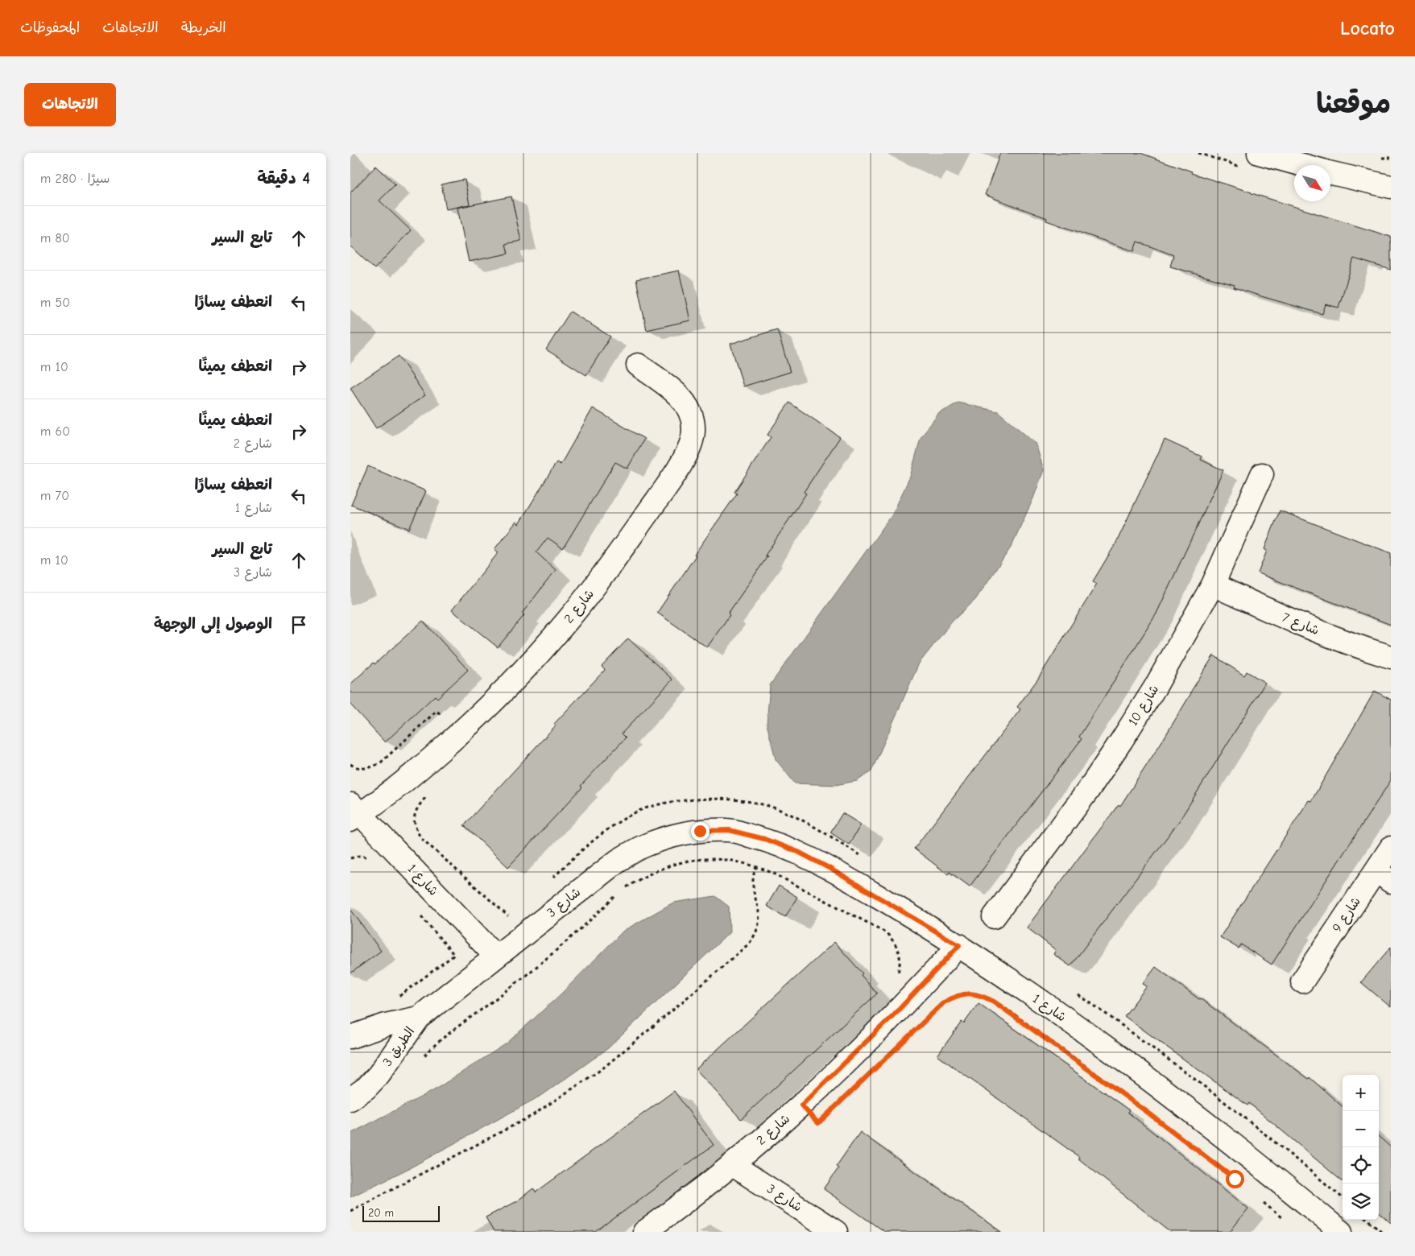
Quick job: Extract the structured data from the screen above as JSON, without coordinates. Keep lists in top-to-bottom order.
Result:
{
  "streets": {
    "street": [
      "شارع 2",
      "شارع 7",
      "شارع 10",
      "شارع 1",
      "شارع 3",
      "شارع 9",
      "3 الطريق"
    ]
  },
  "crossings": [
    ["شارع 2", "شارع 1"],
    ["شارع 2", "شارع 3"],
    ["شارع 7", "شارع 10"],
    ["شارع 1", "شارع 3"],
    ["شارع 3", "3 الطريق"]
  ],
  "scale_bar": "20 m",
  "north": "bottom right",
  "page": {
    "header": "Locato",
    "nav": ["الخريطة", "الاتجاهات", "المحفوظات"],
    "title": "موقعنا",
    "buttons": "الاتجاهات",
    "heading": ["4 دقيقة", "سيرًا · 280 m"],
    "list": [
      ["تابع السير", "80 m"],
      ["انعطف يسارًا", "50 m"],
      ["انعطف يمينًا", "10 m"],
      ["انعطف يمينًا", "شارع 2", "60 m"],
      ["انعطف يسارًا", "شارع 1", "70 m"],
      ["تابع السير", "شارع 3", "10 m"],
      "الوصول إلى الوجهة"
    ],
    "map_buttons": ["+", "−"],
    "scale": "20 m"
  }
}
